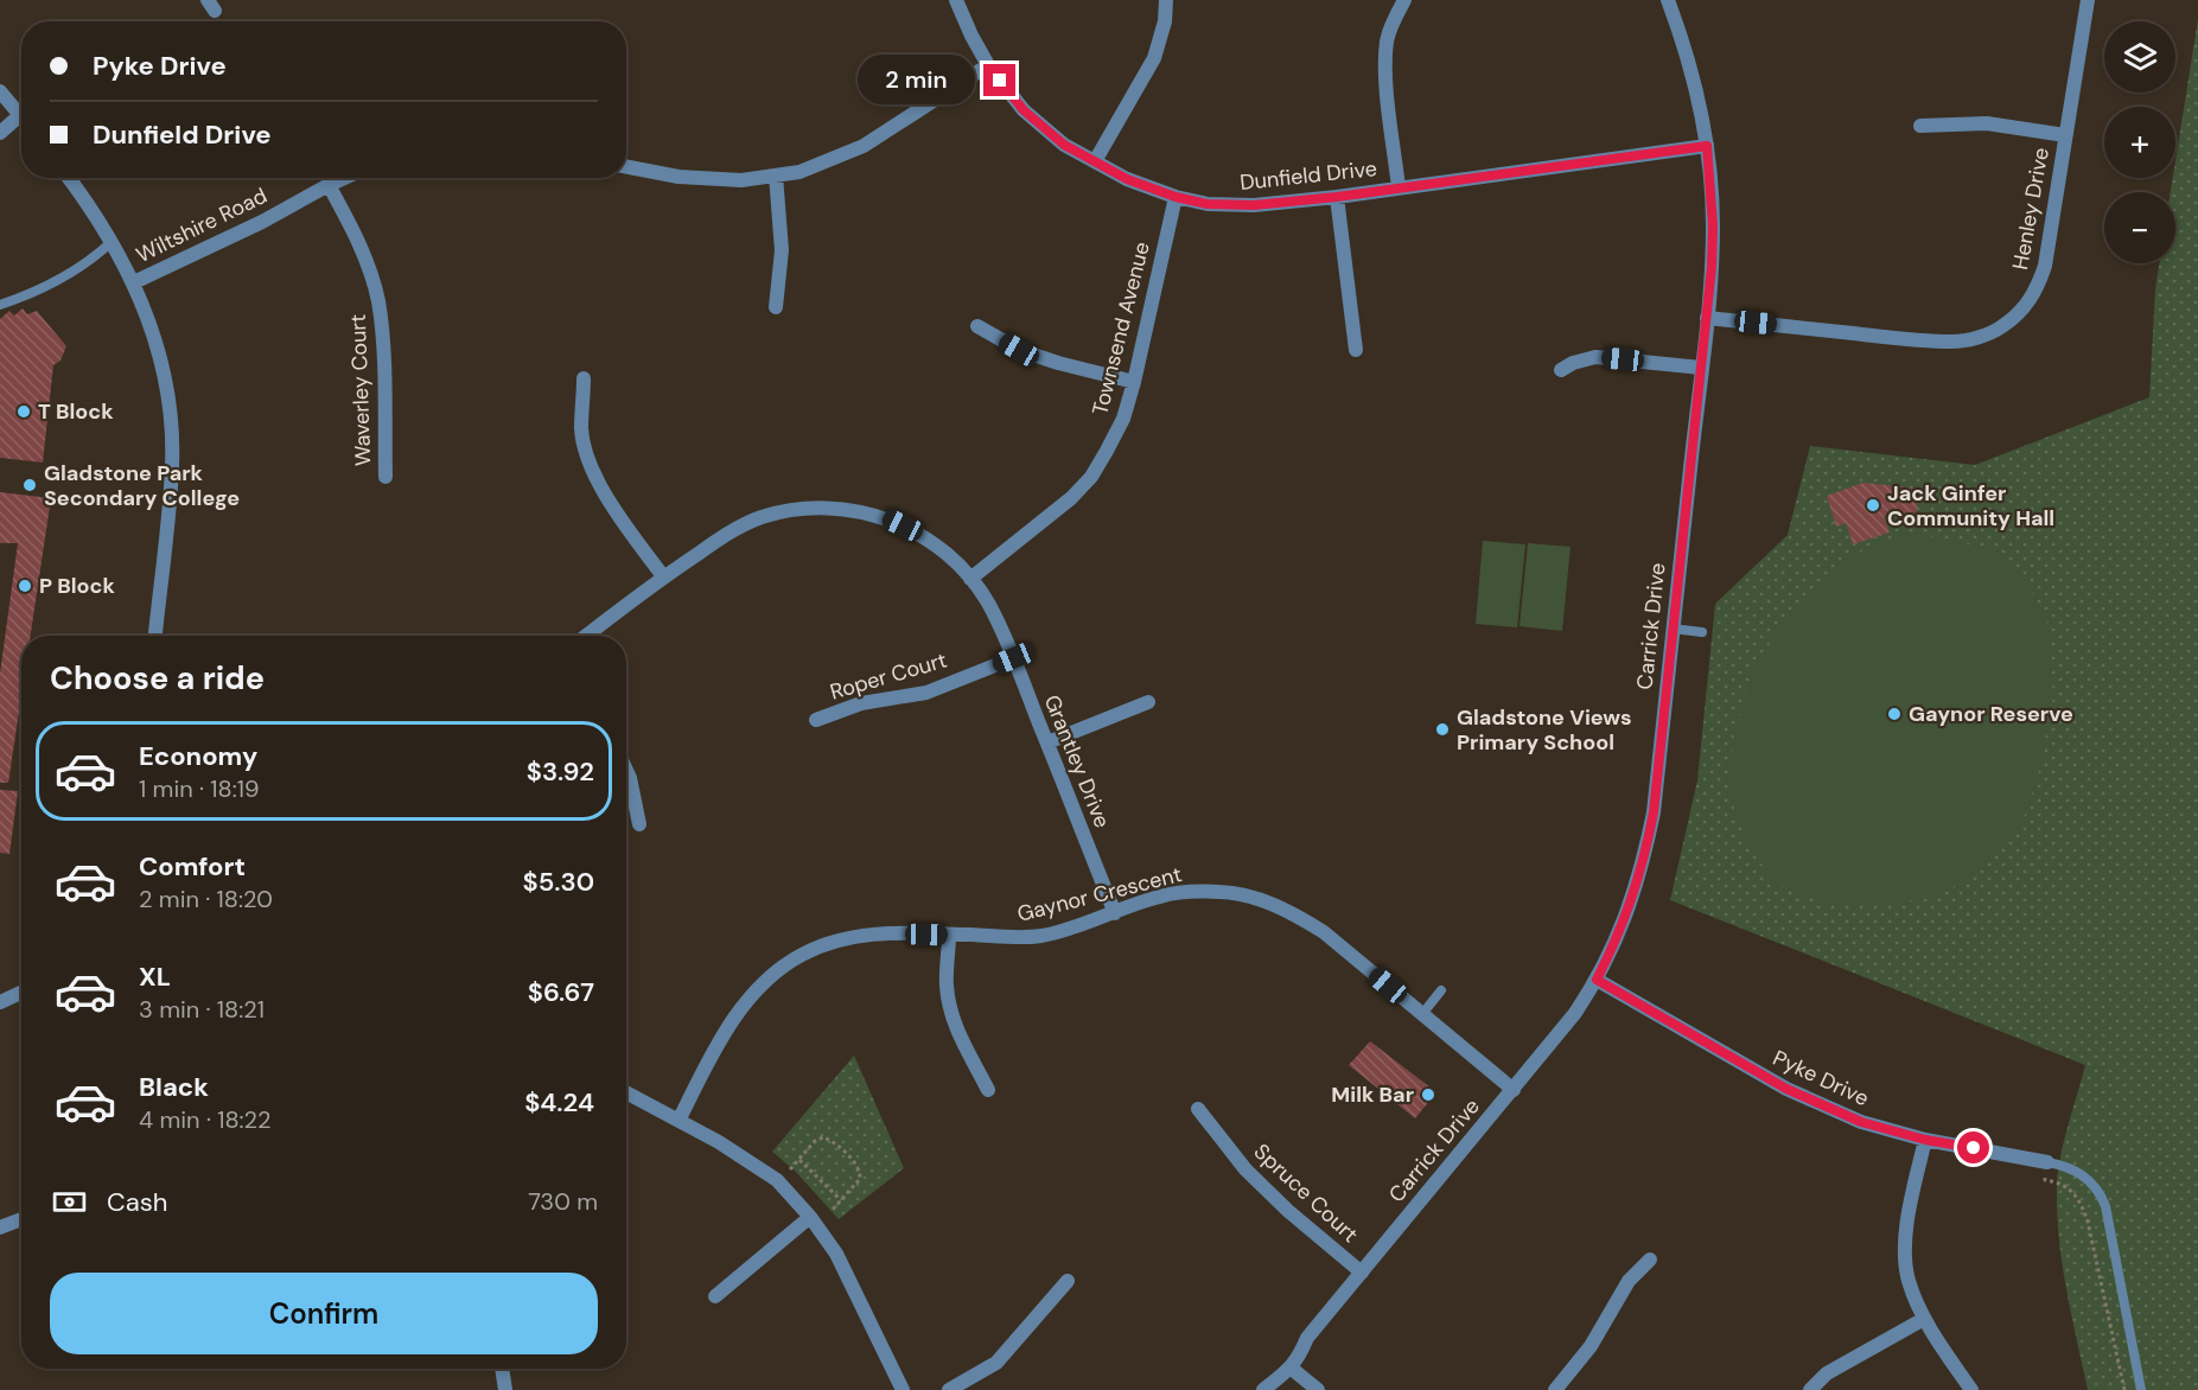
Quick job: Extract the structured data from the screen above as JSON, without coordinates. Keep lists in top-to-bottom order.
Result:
{
  "streets": {
    "street": [
      "Dunfield Drive",
      "Henley Drive",
      "Wiltshire Road",
      "Townsend Avenue",
      "Waverley Court",
      "Carrick Drive",
      "Roper Court",
      "Grantley Drive",
      "Gaynor Crescent",
      "Pyke Drive",
      "Spruce Court"
    ]
  },
  "crossings": [
    ["Dunfield Drive", "Townsend Avenue"],
    ["Dunfield Drive", "Carrick Drive"],
    ["Henley Drive", "Carrick Drive"],
    ["Wiltshire Road", "Waverley Court"],
    ["Townsend Avenue", "Grantley Drive"],
    ["Carrick Drive", "Gaynor Crescent"],
    ["Carrick Drive", "Pyke Drive"],
    ["Carrick Drive", "Spruce Court"],
    ["Roper Court", "Grantley Drive"],
    ["Grantley Drive", "Gaynor Crescent"]
  ],
  "places": [
    "T Block",
    "Gladstone Park Secondary College",
    "Jack Ginfer Community Hall",
    "P Block",
    "Gaynor Reserve",
    "Gladstone Views Primary School",
    "Milk Bar"
  ],
  "page": {
    "map_buttons": ["+", "−"],
    "banner": ["Pyke Drive", "Dunfield Drive"],
    "bubble": "2 min",
    "heading": "Choose a ride",
    "list": [
      {
        "name": "Economy",
        "note": "1 min · 18:19",
        "value": "$3.92"
      },
      {
        "name": "Comfort",
        "note": "2 min · 18:20",
        "value": "$5.30"
      },
      {
        "name": "XL",
        "note": "3 min · 18:21",
        "value": "$6.67"
      },
      {
        "name": "Black",
        "note": "4 min · 18:22",
        "value": "$4.24"
      }
    ],
    "pay": ["Cash", "730 m"],
    "buttons": "Confirm"
  }
}
